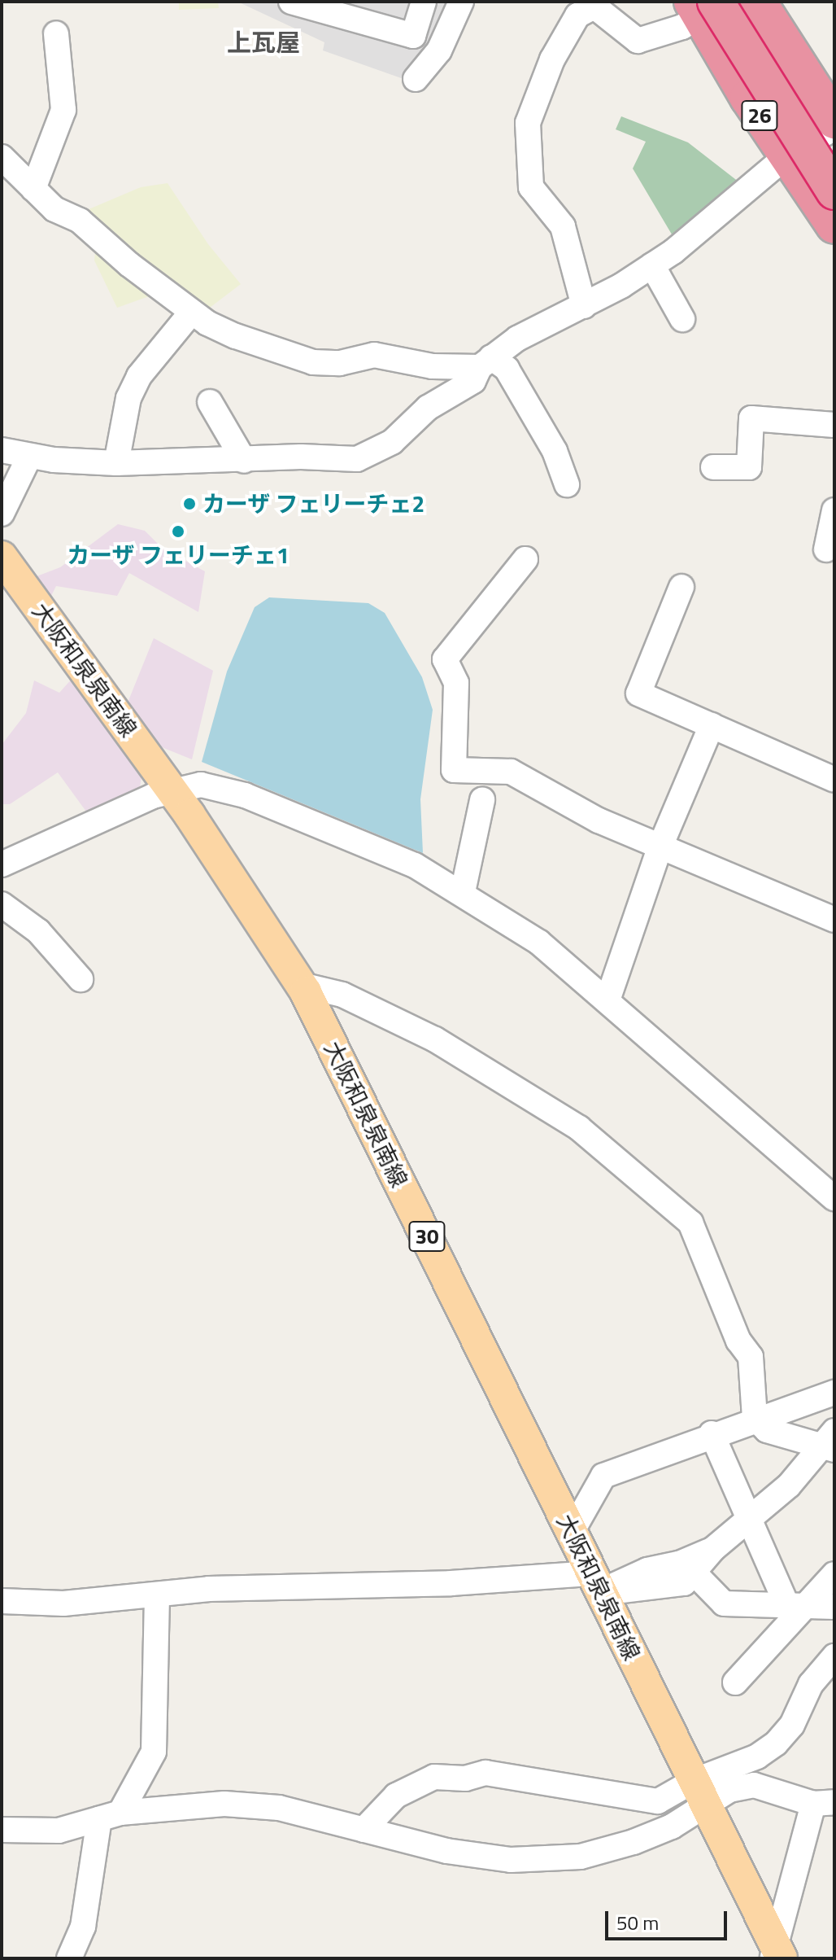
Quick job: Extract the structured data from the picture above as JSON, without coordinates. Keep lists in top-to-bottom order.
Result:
{
  "streets": {
    "highway": ["26"],
    "main road": ["大阪和泉泉南線", "30"]
  },
  "districts": ["上瓦屋"],
  "places": ["カーザ フェリーチェ2", "カーザ フェリーチェ1"],
  "scale_bar": "50 m"
}
